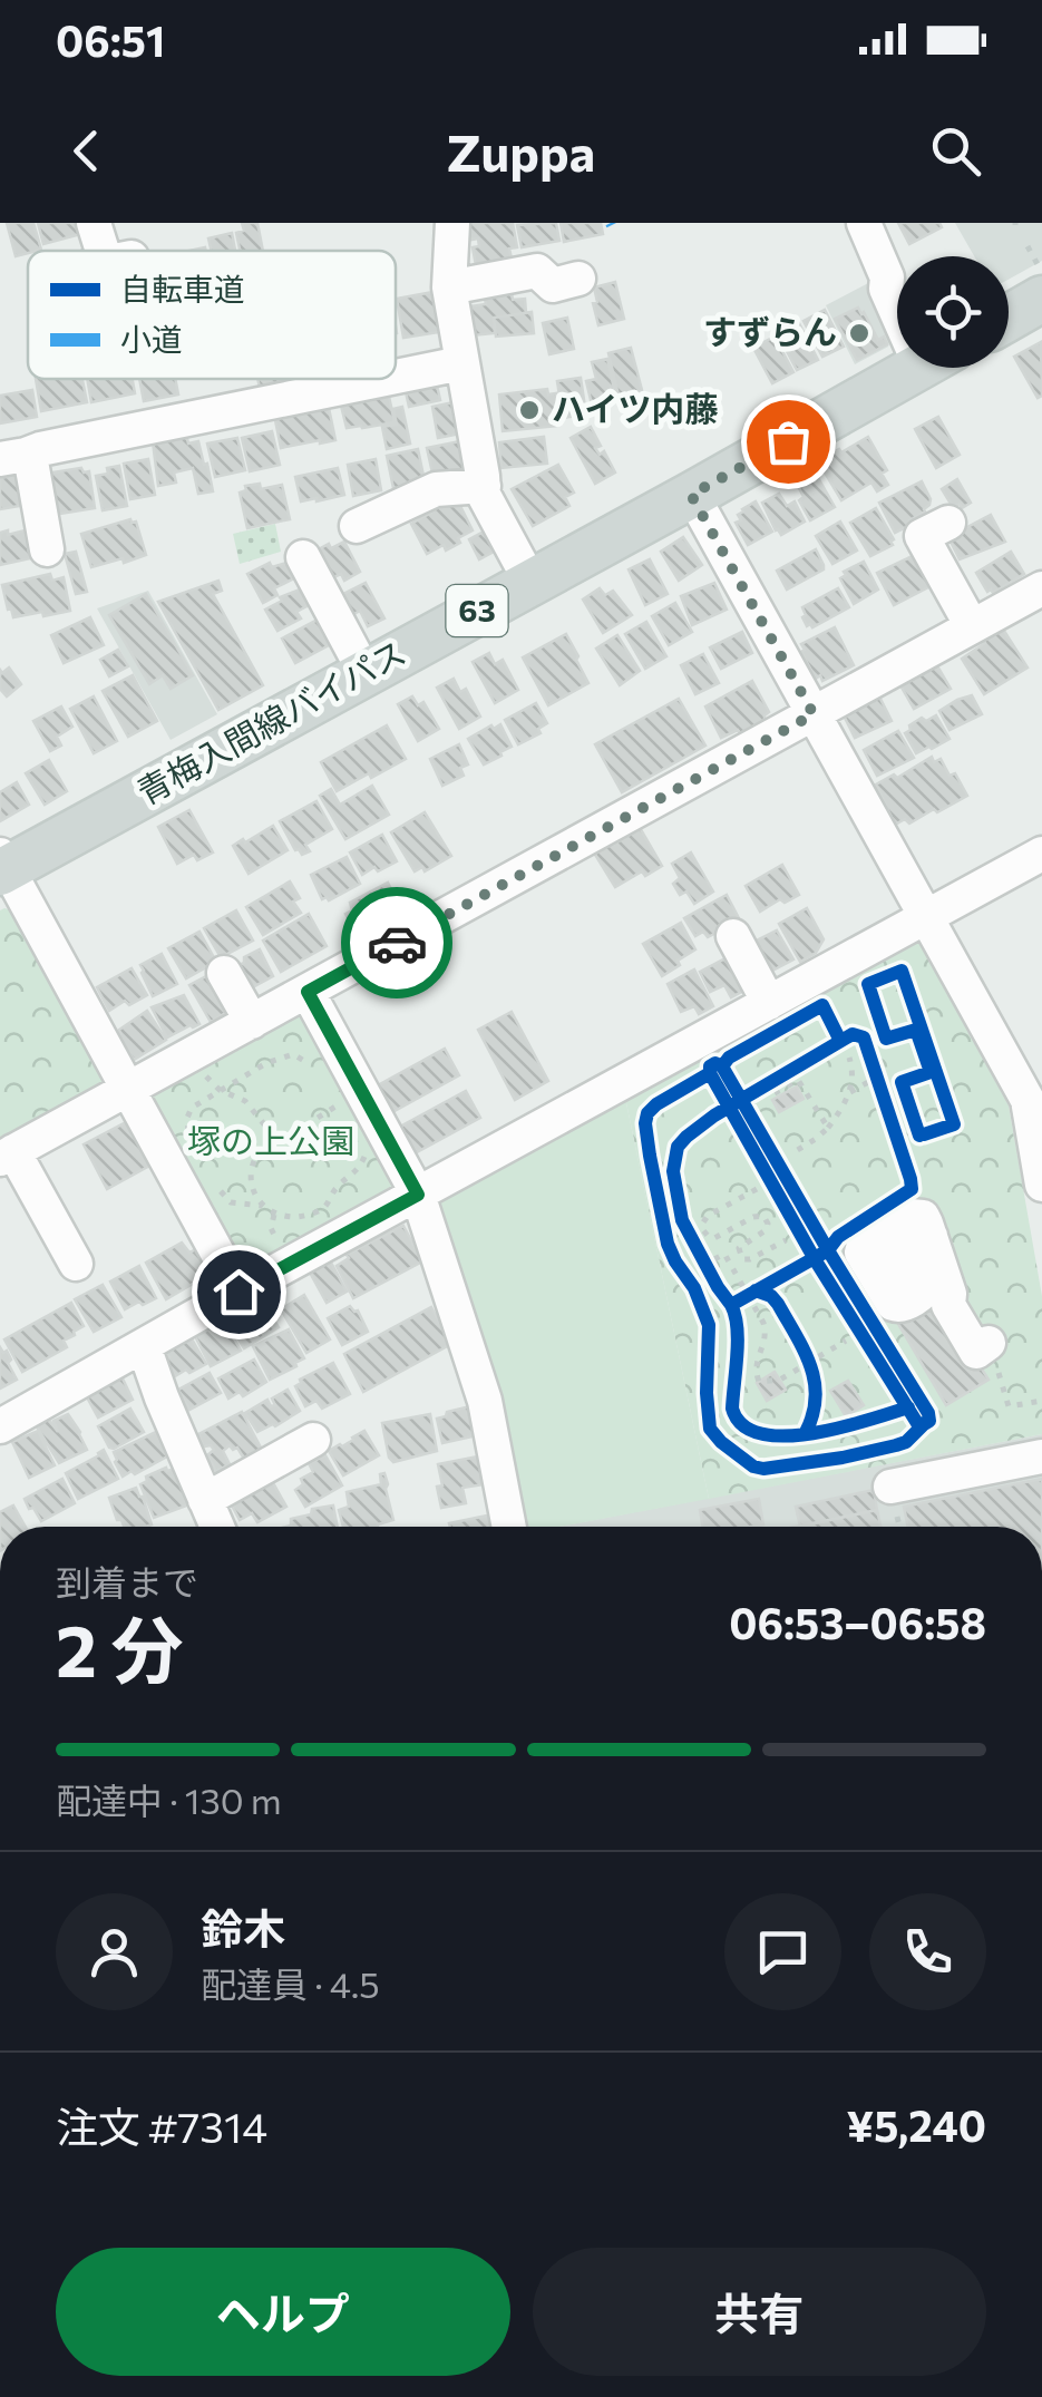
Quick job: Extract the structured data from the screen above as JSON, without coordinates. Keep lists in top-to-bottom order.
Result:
{
  "streets": {
    "main road": ["63", "青梅入間線バイパス"]
  },
  "parks": ["塚の上公園"],
  "places": ["すずらん", "ハイツ内藤"],
  "legend": ["自転車道", "小道"],
  "page": {
    "status": "06:51",
    "header": "Zuppa",
    "heading": ["2 分", "到着まで", "06:53–06:58"],
    "panel": [
      "鈴木",
      "配達員 · 4.5",
      "注文 #7314",
      "¥5,240"
    ],
    "bar": "配達中 · 130 m",
    "buttons": ["ヘルプ", "共有"]
  }
}
